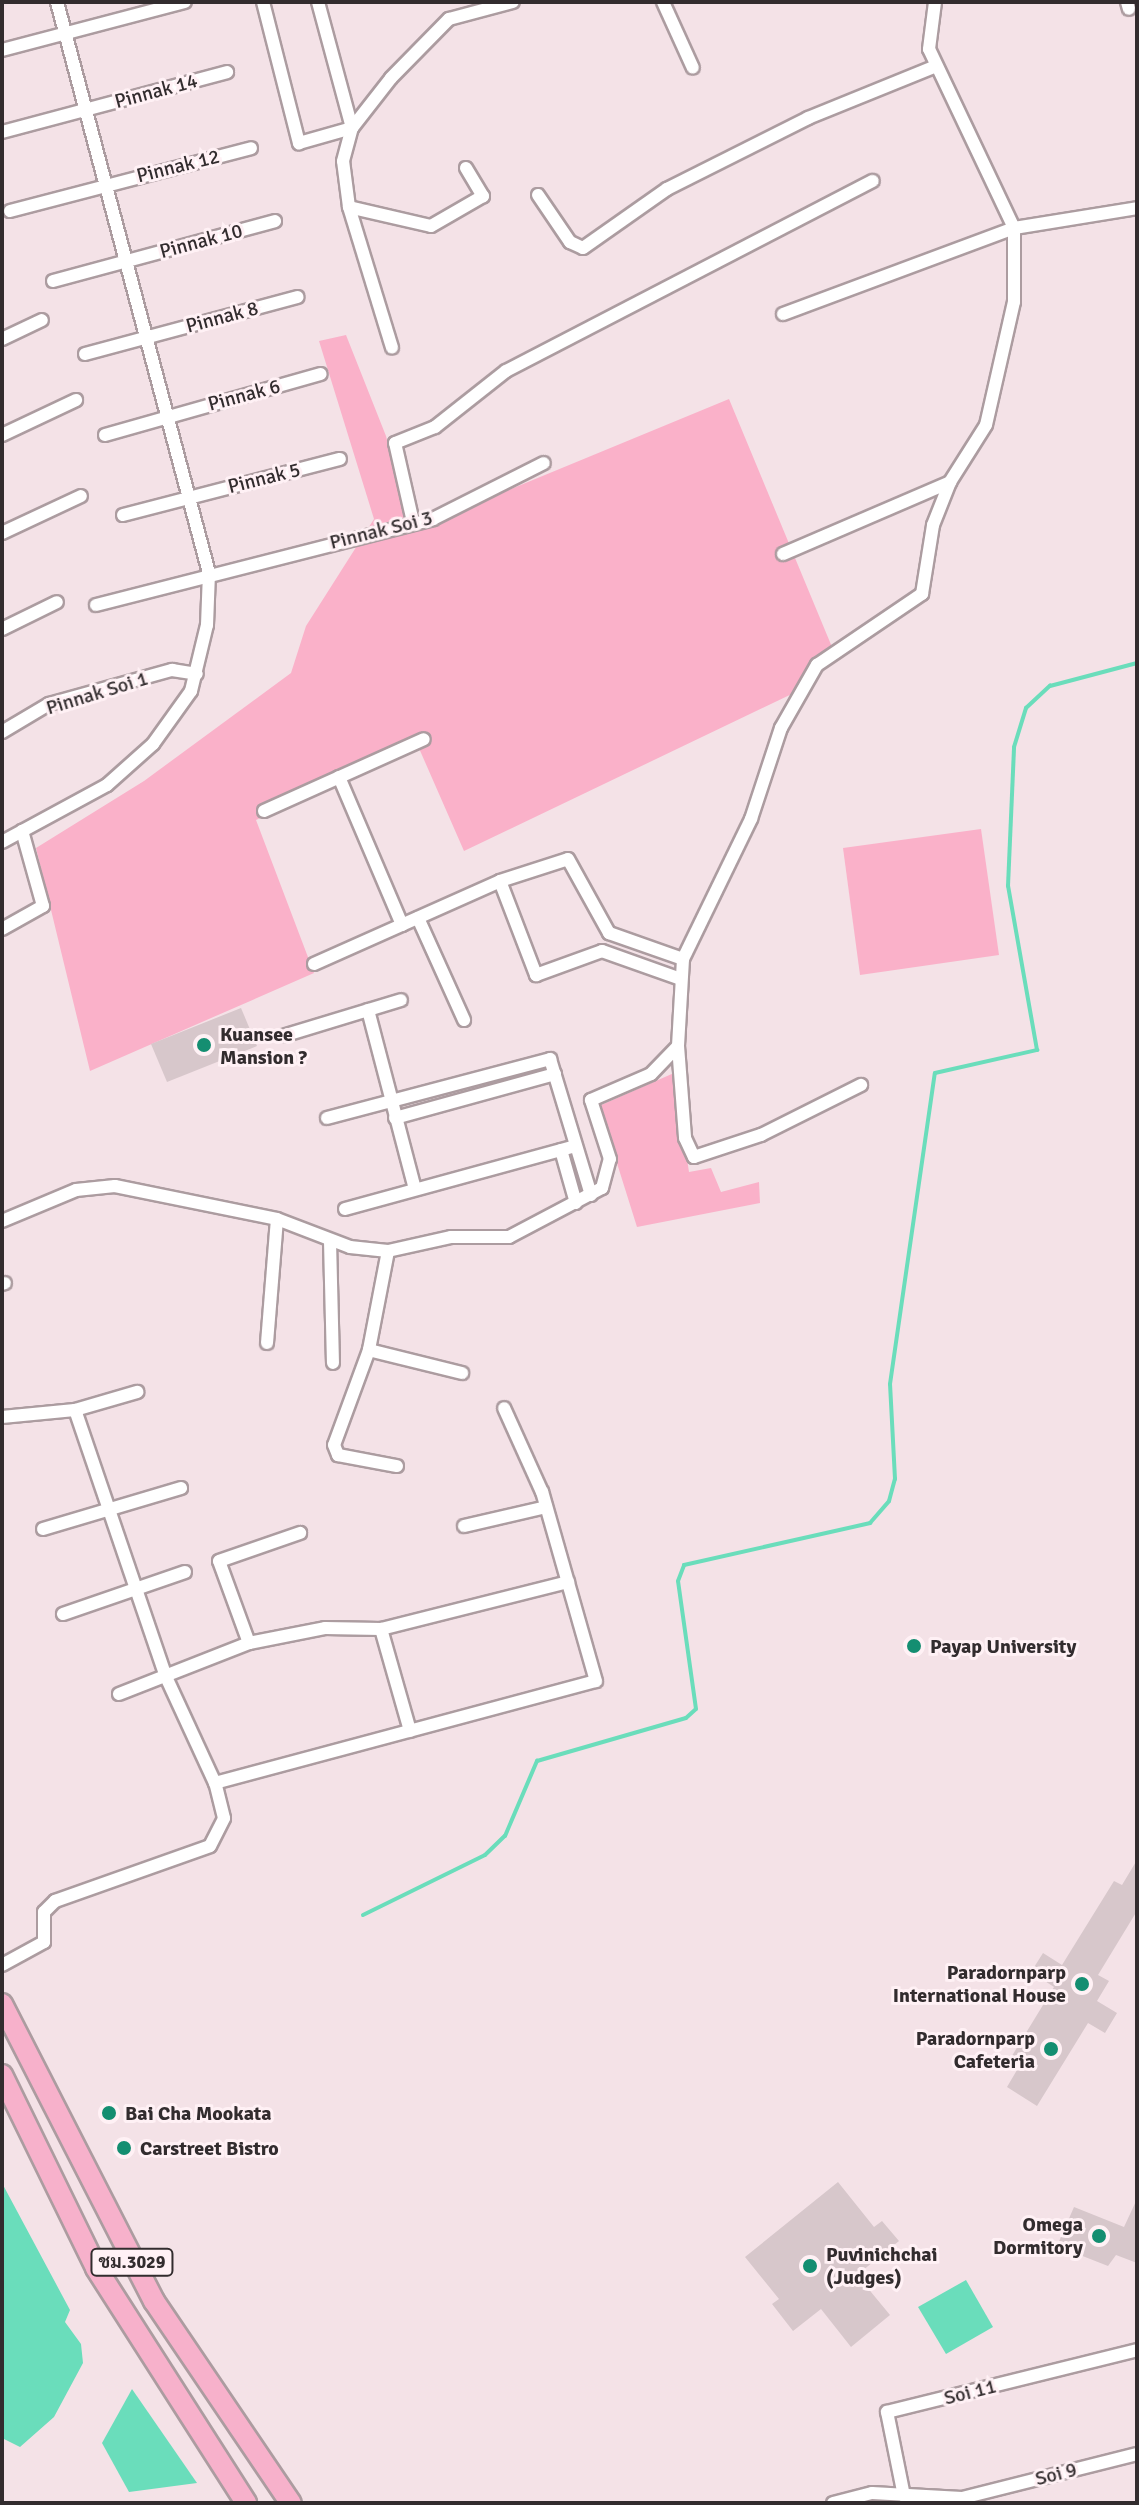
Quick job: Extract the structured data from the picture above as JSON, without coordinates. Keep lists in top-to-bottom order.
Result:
{
  "streets": {
    "main road": ["ชม.3029"],
    "street": [
      "Pinnak 14",
      "Pinnak 12",
      "Pinnak 10",
      "Pinnak 8",
      "Pinnak 6",
      "Pinnak 5",
      "Pinnak Soi 3",
      "Pinnak Soi 1",
      "Soi 11",
      "Soi 9"
    ]
  },
  "crossings": [
    ["Soi 11", "Soi 9"]
  ],
  "places": [
    "Kuansee Mansion ?",
    "Payap University",
    "Paradornparp International House",
    "Paradornparp Cafeteria",
    "Bai Cha Mookata",
    "Carstreet Bistro",
    "Omega Dormitory",
    "Puvinichchai (Judges)"
  ]
}
